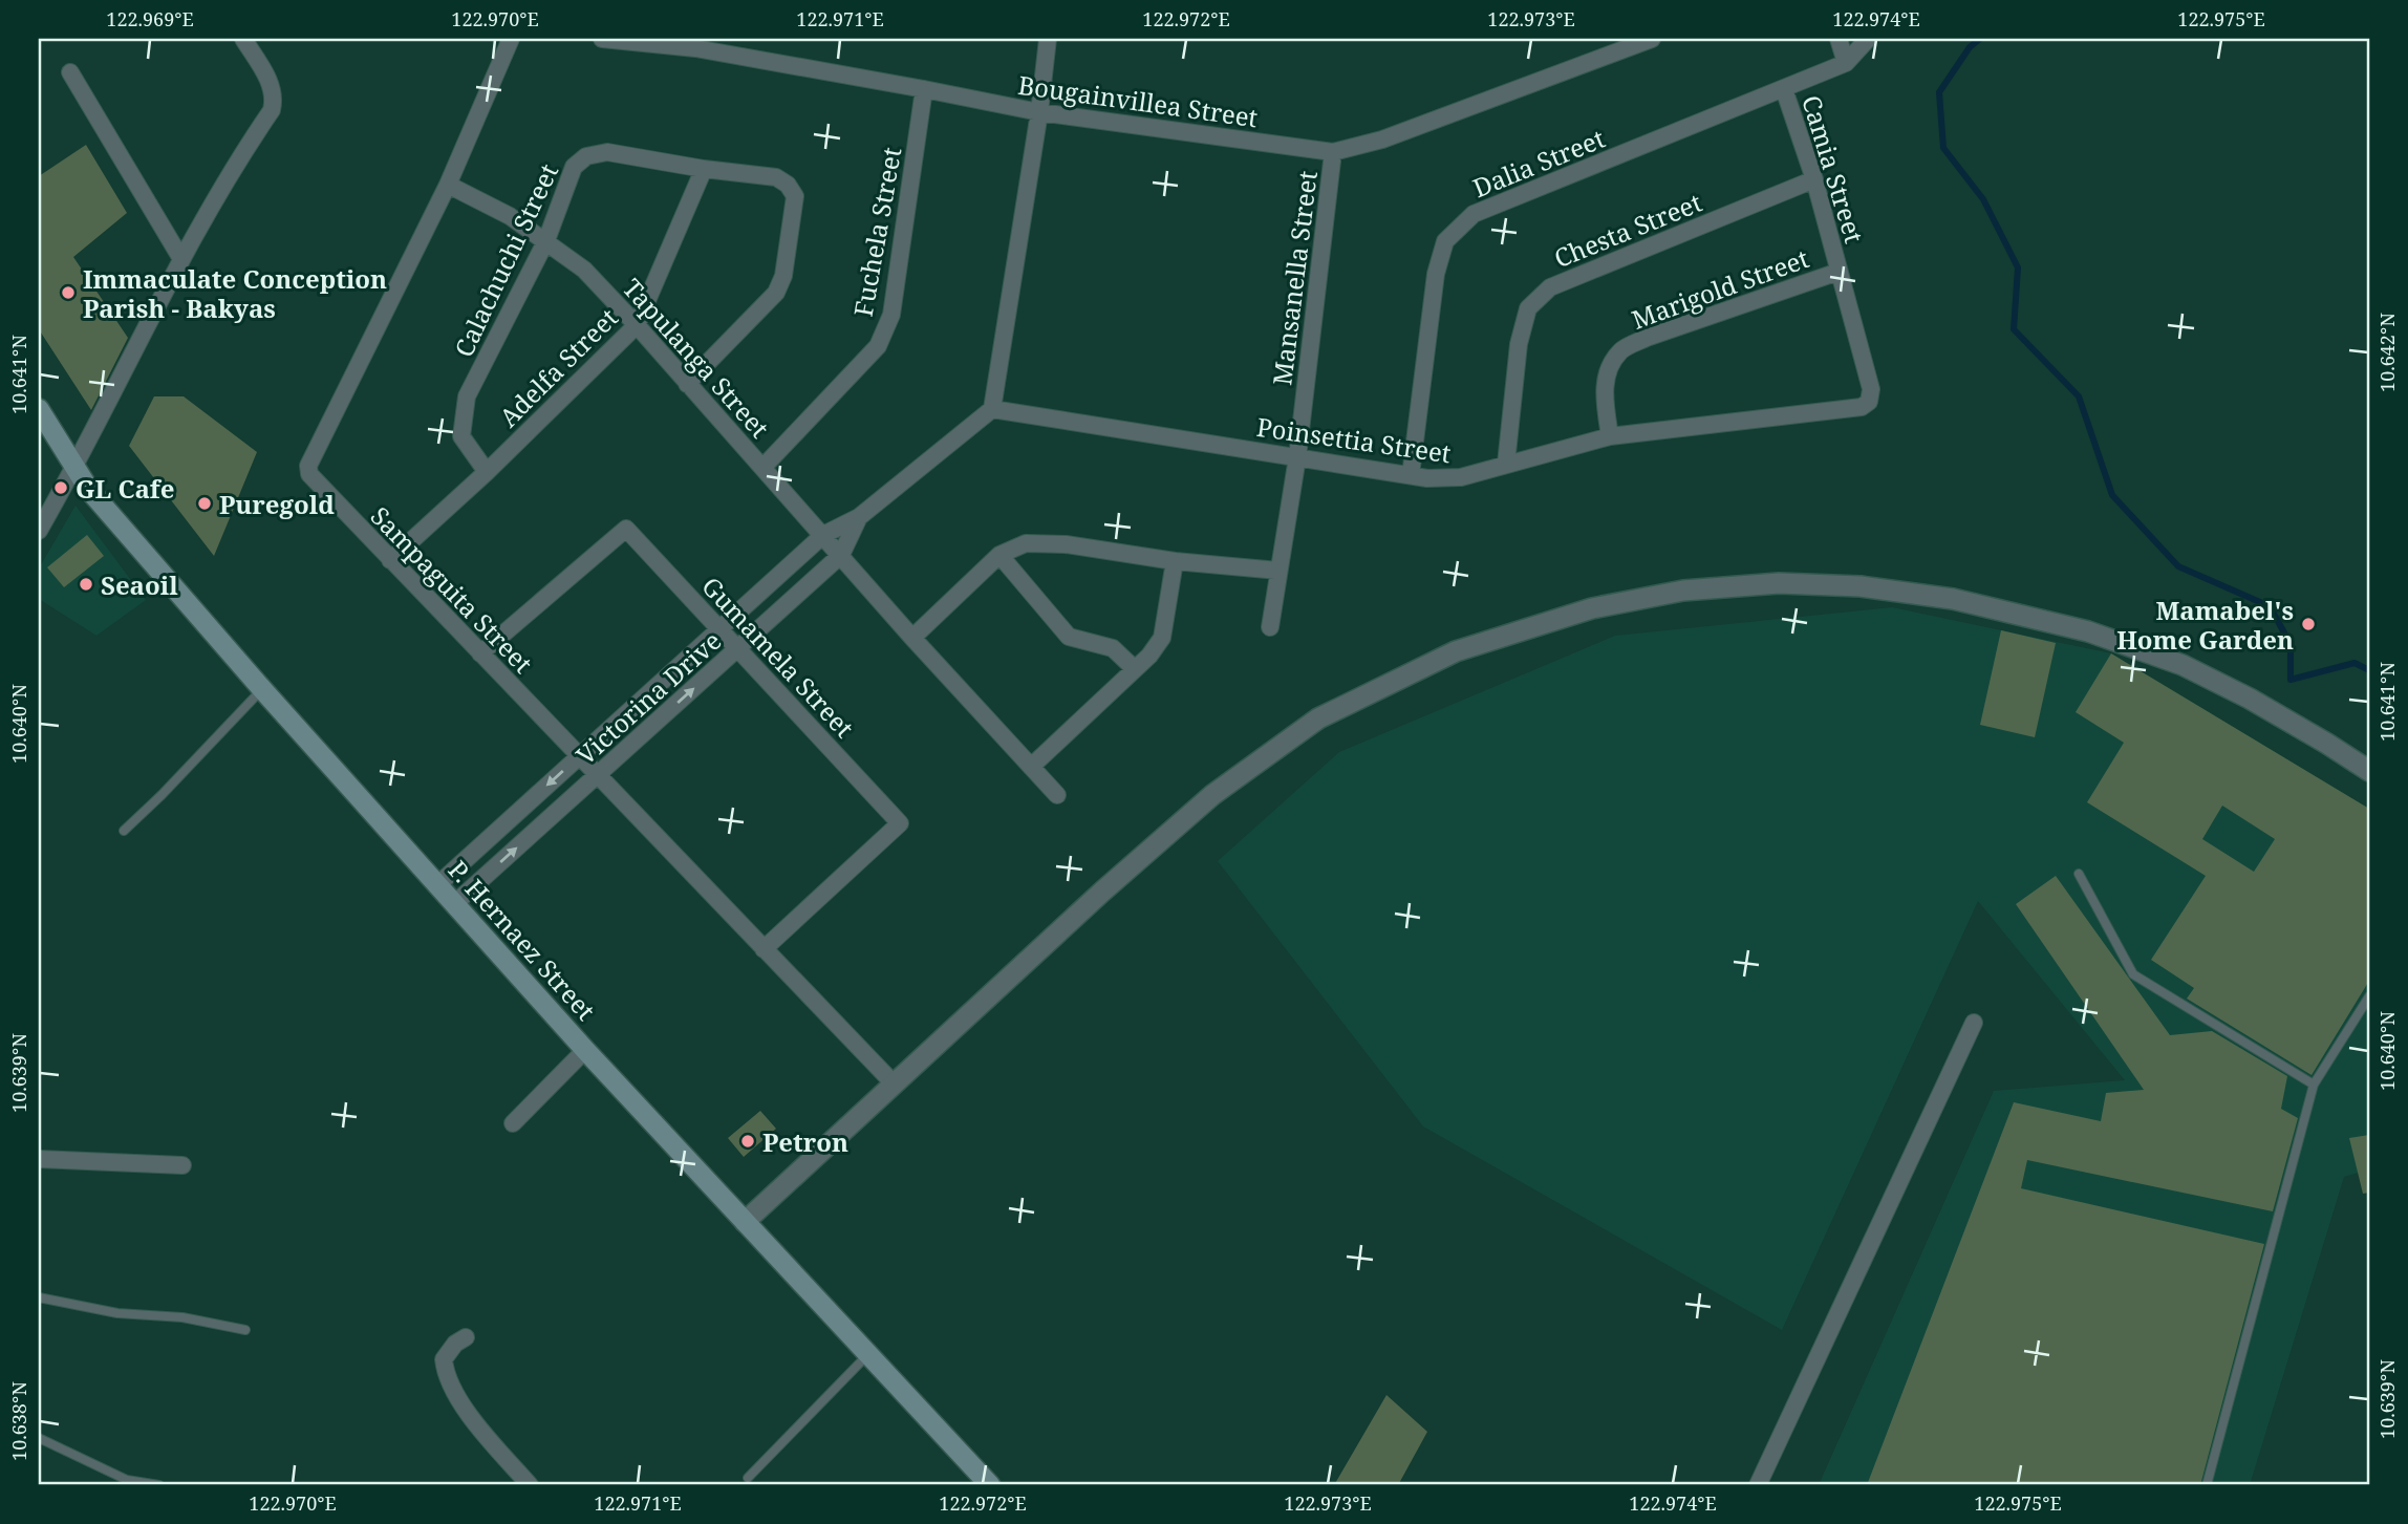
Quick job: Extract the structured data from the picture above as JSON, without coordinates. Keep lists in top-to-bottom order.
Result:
{
  "streets": {
    "main road": ["P. Hernaez Street"],
    "street": [
      "Bougainvillea Street",
      "Dalia Street",
      "Camia Street",
      "Chesta Street",
      "Fuchela Street",
      "Calachuchi Street",
      "Mansanella Street",
      "Marigold Street",
      "Tapulanga Street",
      "Adelfa Street",
      "Poinsettia Street",
      "Sampaguita Street",
      "Gumamela Street",
      "Victorina Drive"
    ]
  },
  "crossings": [
    ["Bougainvillea Street", "Fuchela Street"],
    ["Bougainvillea Street", "Mansanella Street"],
    ["Dalia Street", "Camia Street"],
    ["Dalia Street", "Poinsettia Street"],
    ["Camia Street", "Chesta Street"],
    ["Camia Street", "Marigold Street"],
    ["Camia Street", "Poinsettia Street"],
    ["Chesta Street", "Poinsettia Street"],
    ["Fuchela Street", "Tapulanga Street"],
    ["Calachuchi Street", "Tapulanga Street"],
    ["Calachuchi Street", "Adelfa Street"],
    ["Mansanella Street", "Poinsettia Street"],
    ["Marigold Street", "Poinsettia Street"],
    ["Tapulanga Street", "Adelfa Street"],
    ["Tapulanga Street", "Sampaguita Street"],
    ["Tapulanga Street", "Victorina Drive"],
    ["Adelfa Street", "Sampaguita Street"],
    ["Poinsettia Street", "Victorina Drive"],
    ["Sampaguita Street", "Gumamela Street"],
    ["Sampaguita Street", "Victorina Drive"],
    ["Gumamela Street", "Victorina Drive"],
    ["Victorina Drive", "P. Hernaez Street"]
  ],
  "places": [
    "Immaculate Conception Parish - Bakyas",
    "GL Cafe",
    "Puregold",
    "Seaoil",
    "Mamabel's Home Garden",
    "Petron"
  ],
  "coordinates": [
    "122.969°E",
    "122.970°E",
    "122.971°E",
    "122.972°E",
    "122.973°E",
    "122.974°E",
    "122.975°E",
    "10.642°N",
    "10.641°N",
    "10.640°N",
    "10.639°N",
    "10.638°N"
  ]
}
